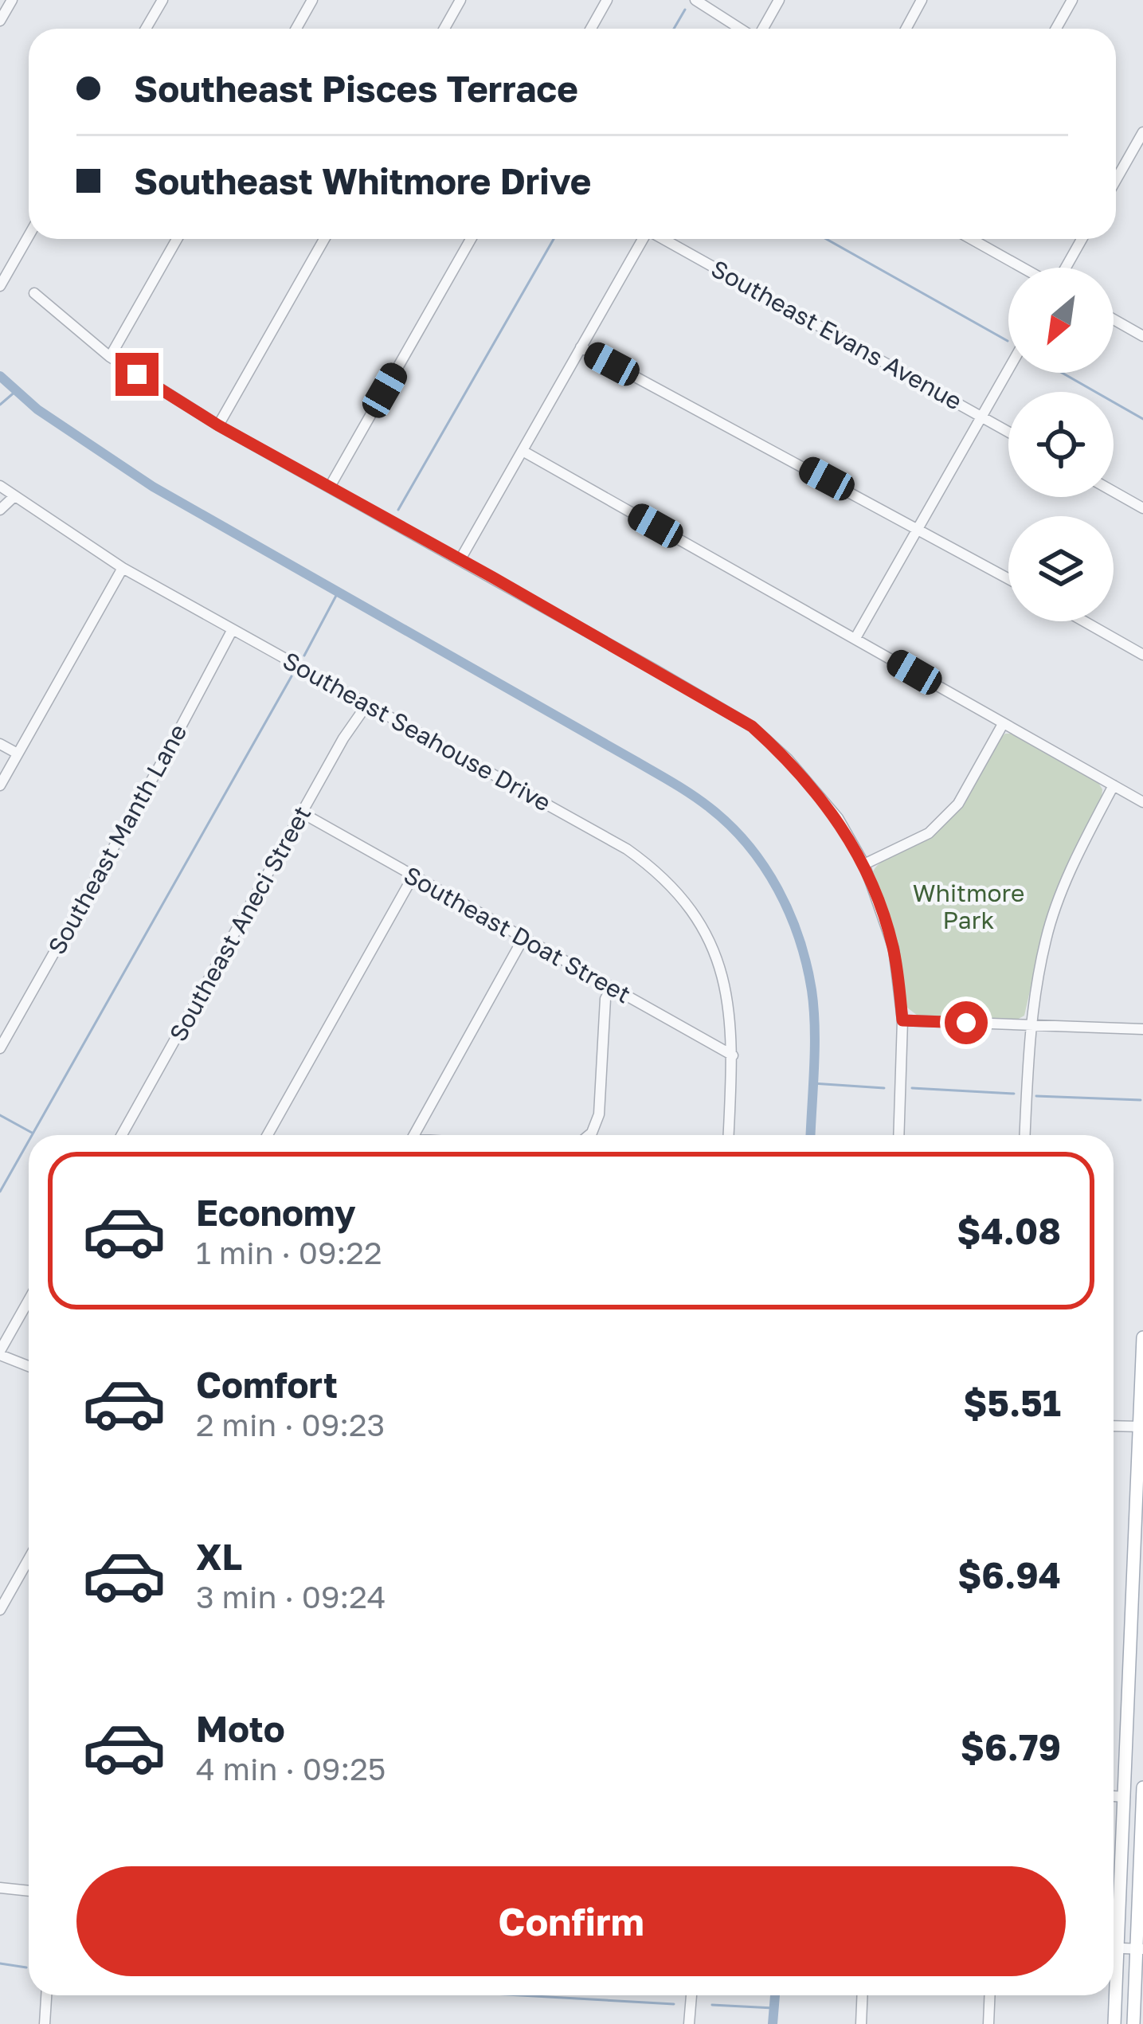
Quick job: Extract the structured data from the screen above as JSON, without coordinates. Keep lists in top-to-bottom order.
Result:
{
  "streets": {
    "street": [
      "Southeast Evans Avenue",
      "Southeast Seahouse Drive",
      "Southeast Manth Lane",
      "Southeast Aneci Street",
      "Southeast Doat Street"
    ]
  },
  "crossings": [
    ["Southeast Seahouse Drive", "Southeast Manth Lane"],
    ["Southeast Seahouse Drive", "Southeast Aneci Street"],
    ["Southeast Seahouse Drive", "Southeast Doat Street"],
    ["Southeast Aneci Street", "Southeast Doat Street"]
  ],
  "parks": ["Whitmore Park"],
  "north": "bottom left",
  "page": {
    "banner": ["Southeast Pisces Terrace", "Southeast Whitmore Drive"],
    "list": [
      {
        "name": "Economy",
        "note": "1 min · 09:22",
        "value": "$4.08"
      },
      {
        "name": "Comfort",
        "note": "2 min · 09:23",
        "value": "$5.51"
      },
      {
        "name": "XL",
        "note": "3 min · 09:24",
        "value": "$6.94"
      },
      {
        "name": "Moto",
        "note": "4 min · 09:25",
        "value": "$6.79"
      }
    ],
    "buttons": "Confirm"
  }
}
